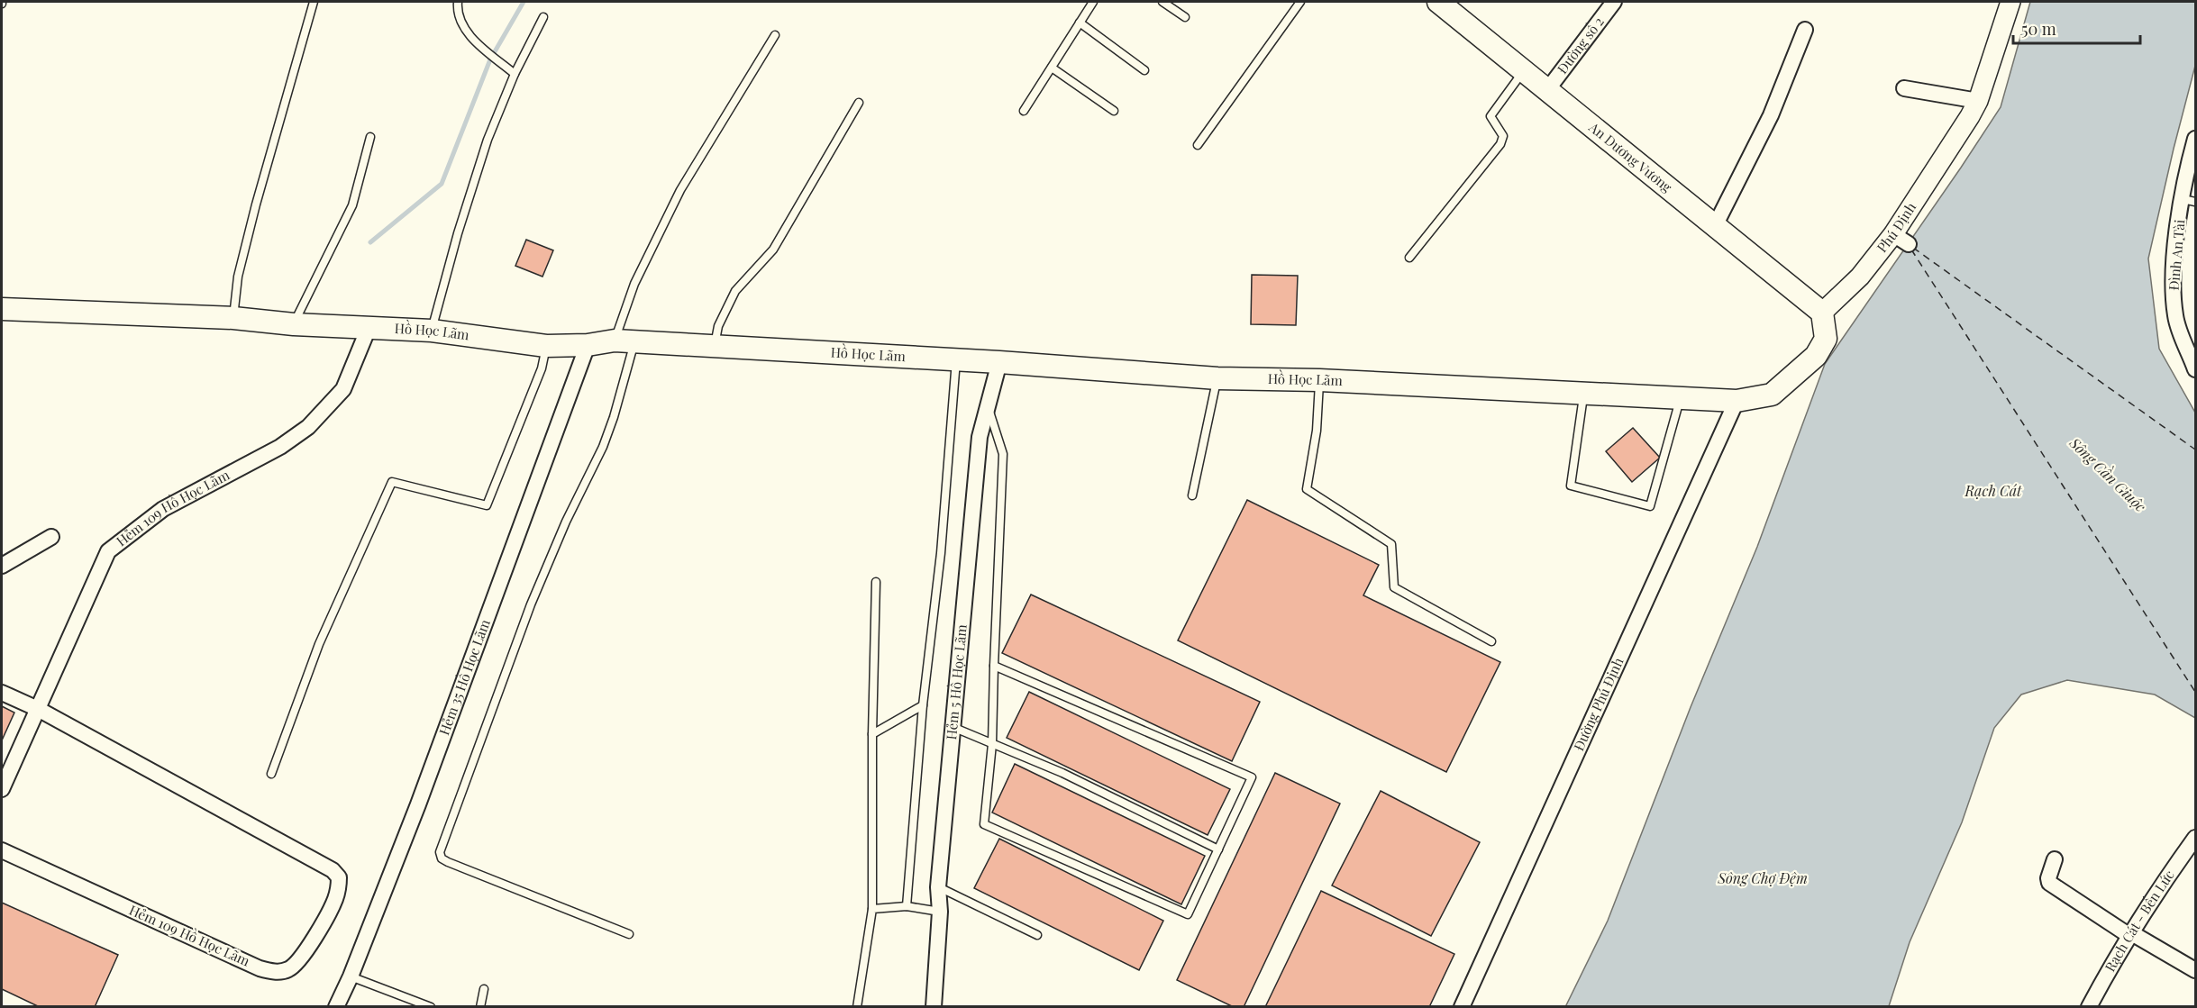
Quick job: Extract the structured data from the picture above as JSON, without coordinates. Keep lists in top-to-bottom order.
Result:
{
  "streets": {
    "main road": ["An Dương Vương", "Hồ Học Lãm"],
    "street": [
      "Đường số 2",
      "Phú Định",
      "Đình An Tài",
      "Hẻm 109 Hồ Học Lãm",
      "Hẻm 35 Hồ Học Lãm",
      "Hẻm 5 Hồ Học Lãm",
      "Đường Phú Định",
      "Rạch Cát - Bến Lức"
    ]
  },
  "crossings": [
    ["Đường số 2", "An Dương Vương"],
    ["An Dương Vương", "Phú Định"],
    ["Hồ Học Lãm", "Hẻm 109 Hồ Học Lãm"],
    ["Hồ Học Lãm", "Hẻm 35 Hồ Học Lãm"],
    ["Hồ Học Lãm", "Hẻm 5 Hồ Học Lãm"],
    ["Hồ Học Lãm", "Đường Phú Định"]
  ],
  "water": ["Sông Cần Giuộc", "Rạch Cát", "Sông Chợ Đệm"],
  "scale_bar": "50 m"
}
